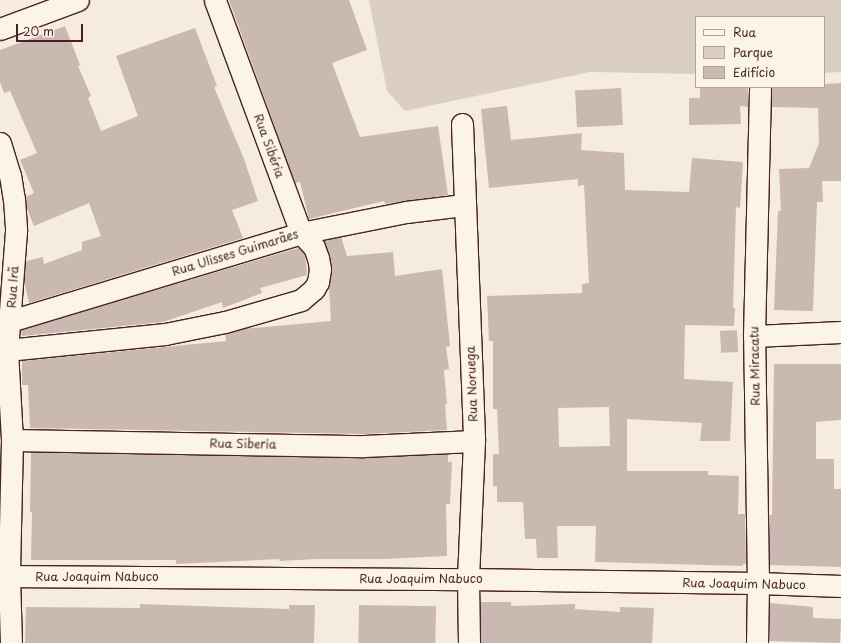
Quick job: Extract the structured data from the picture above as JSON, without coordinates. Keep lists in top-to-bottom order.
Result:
{
  "streets": {
    "street": [
      "Rua Sibéria",
      "Rua Ulisses Guimarães",
      "Rua Irã",
      "Rua Miracatu",
      "Rua Noruega",
      "Rua Siberia",
      "Rua Joaquim Nabuco"
    ]
  },
  "crossings": [
    ["Rua Sibéria", "Rua Ulisses Guimarães"],
    ["Rua Sibéria", "Rua Irã"],
    ["Rua Ulisses Guimarães", "Rua Irã"],
    ["Rua Ulisses Guimarães", "Rua Noruega"],
    ["Rua Irã", "Rua Siberia"],
    ["Rua Irã", "Rua Joaquim Nabuco"],
    ["Rua Miracatu", "Rua Joaquim Nabuco"],
    ["Rua Noruega", "Rua Siberia"],
    ["Rua Noruega", "Rua Joaquim Nabuco"]
  ],
  "legend": ["Rua", "Parque", "Edifício"],
  "scale_bar": "20 m"
}
